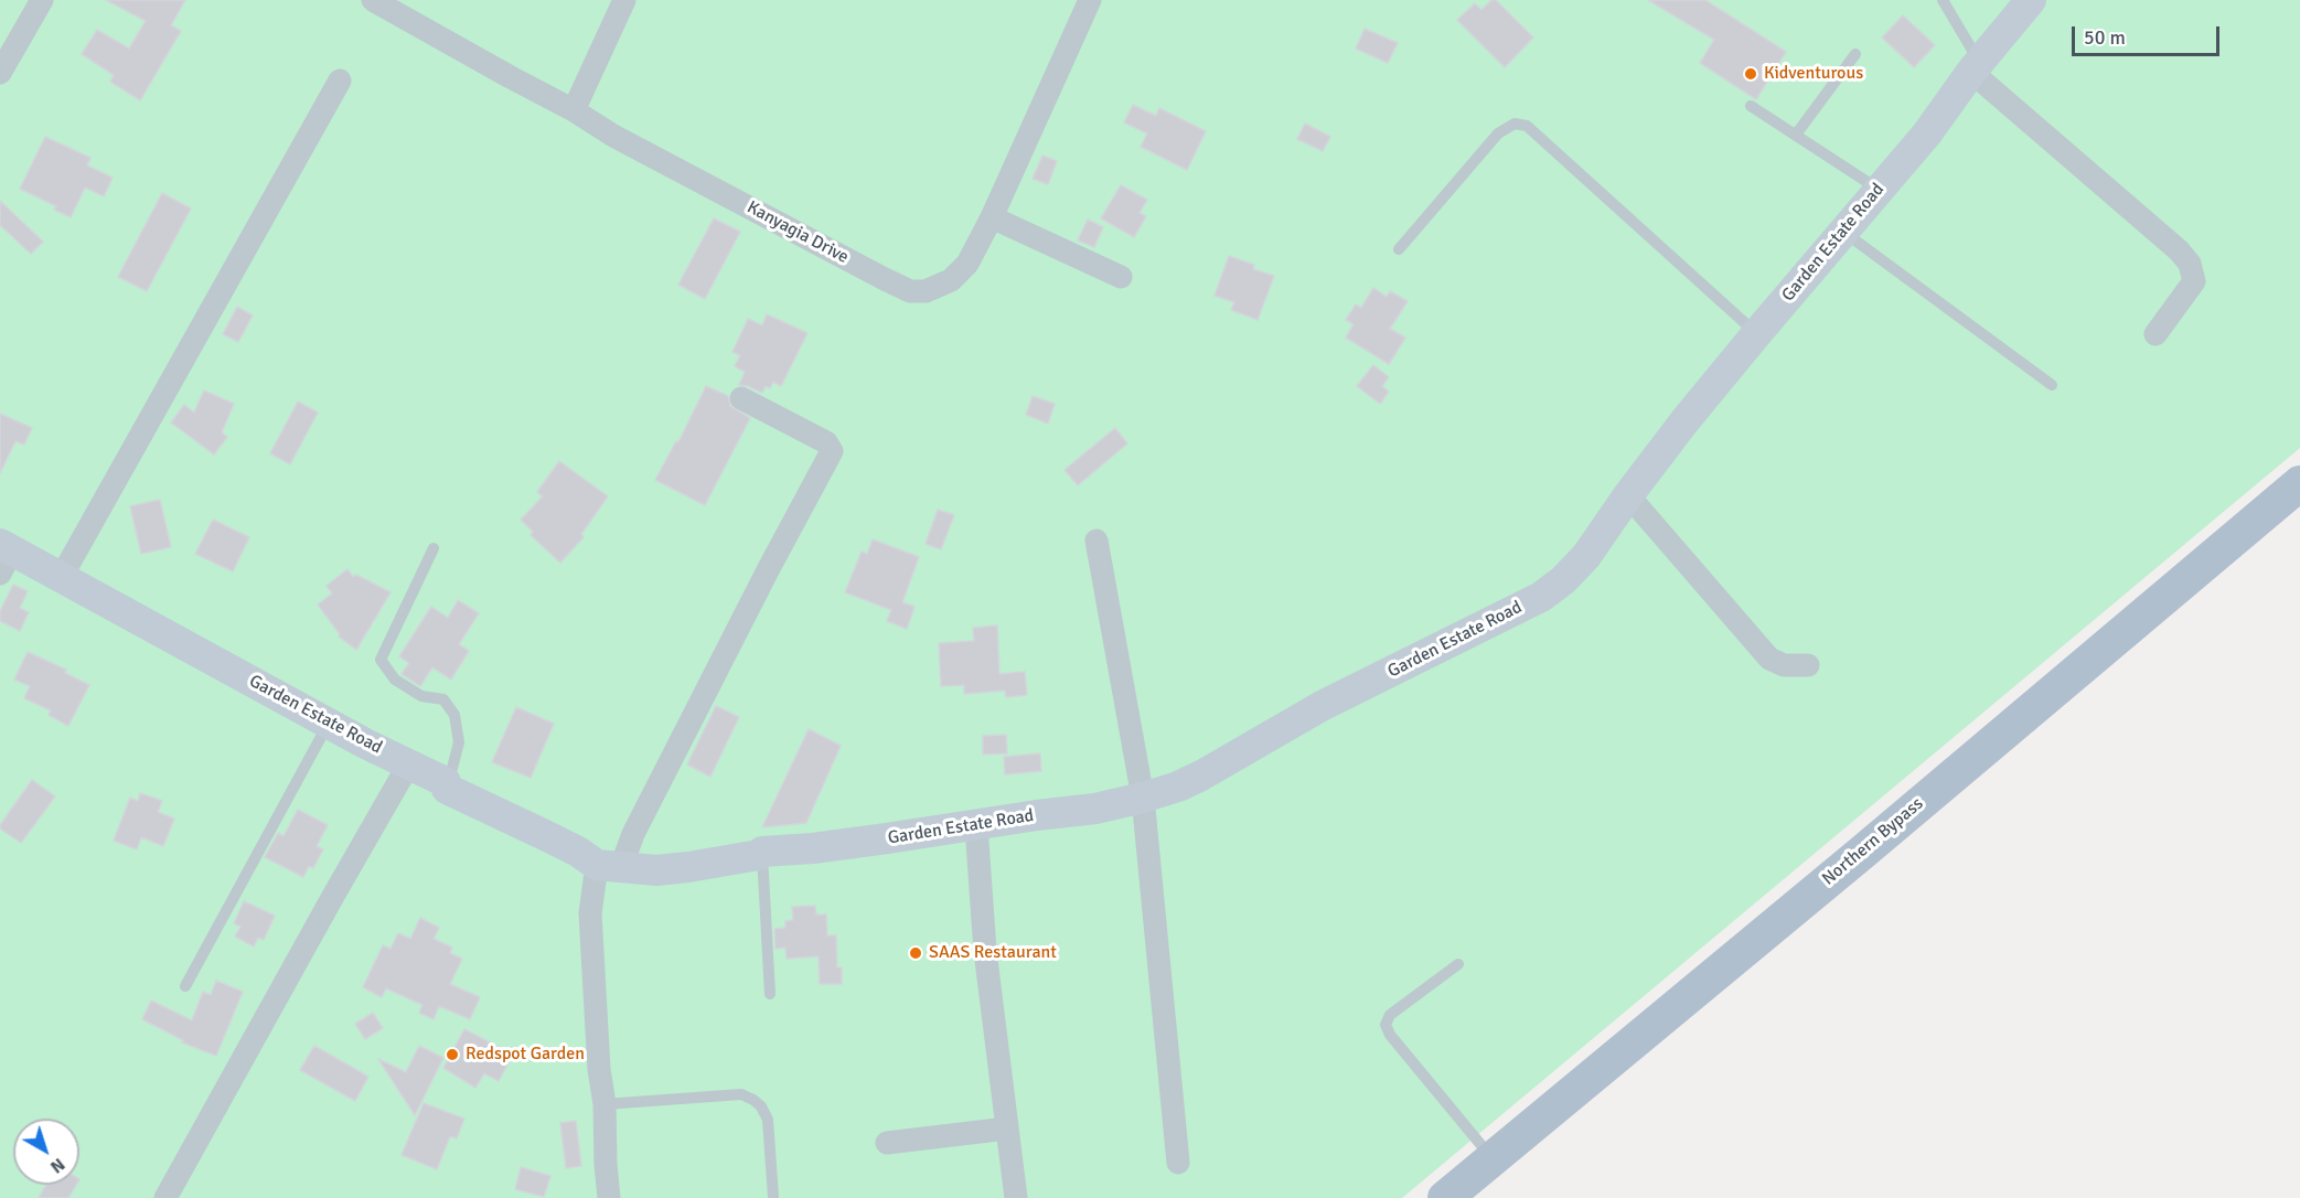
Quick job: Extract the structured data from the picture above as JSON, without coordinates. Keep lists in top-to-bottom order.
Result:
{
  "streets": {
    "main road": ["Northern Bypass"],
    "street": ["Kanyagia Drive", "Garden Estate Road"]
  },
  "places": ["Kidventurous", "SAAS Restaurant", "Redspot Garden"],
  "scale_bar": "50 m",
  "north": "bottom right"
}
